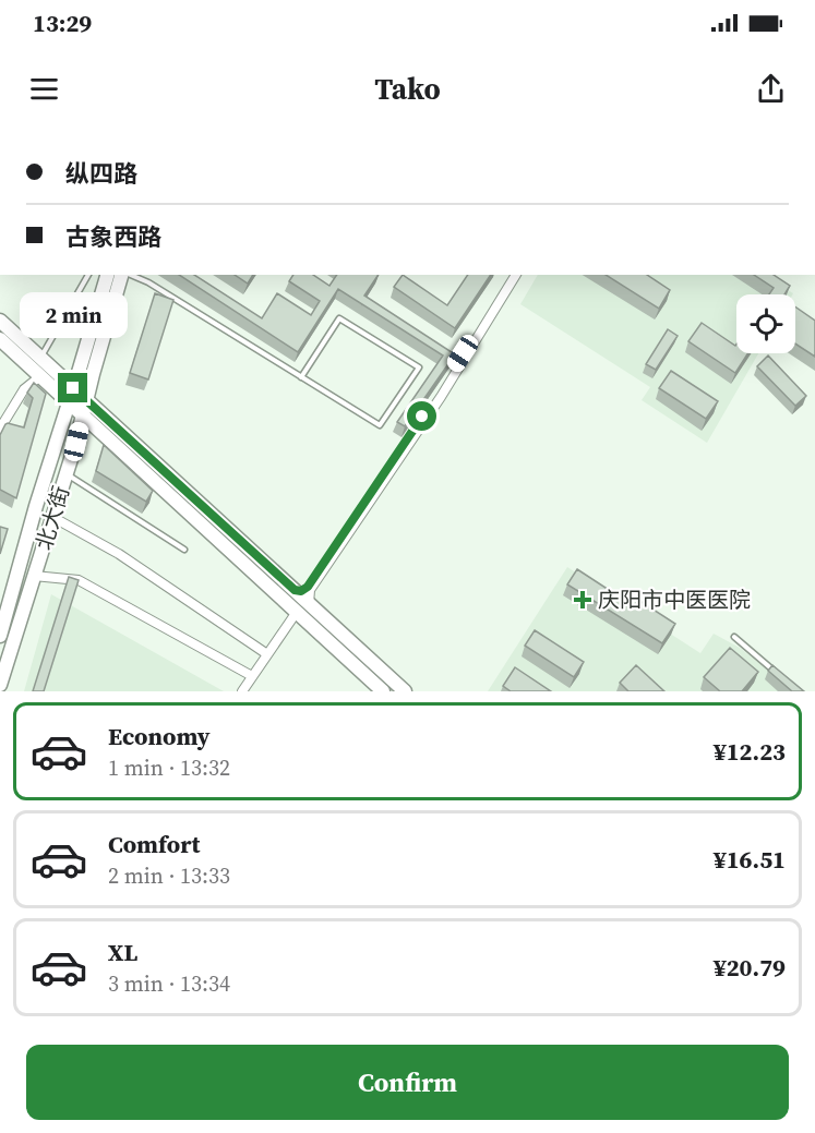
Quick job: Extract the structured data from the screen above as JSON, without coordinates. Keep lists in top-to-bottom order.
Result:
{
  "streets": {
    "main road": ["北大街"]
  },
  "places": {
    "health": ["庆阳市中医医院"]
  },
  "page": {
    "status": "13:29",
    "header": "Tako",
    "banner": ["纵四路", "古象西路"],
    "bubble": "2 min",
    "list": [
      {
        "name": "Economy",
        "note": "1 min · 13:32",
        "value": "¥12.23"
      },
      {
        "name": "Comfort",
        "note": "2 min · 13:33",
        "value": "¥16.51"
      },
      {
        "name": "XL",
        "note": "3 min · 13:34",
        "value": "¥20.79"
      }
    ],
    "buttons": "Confirm"
  }
}
